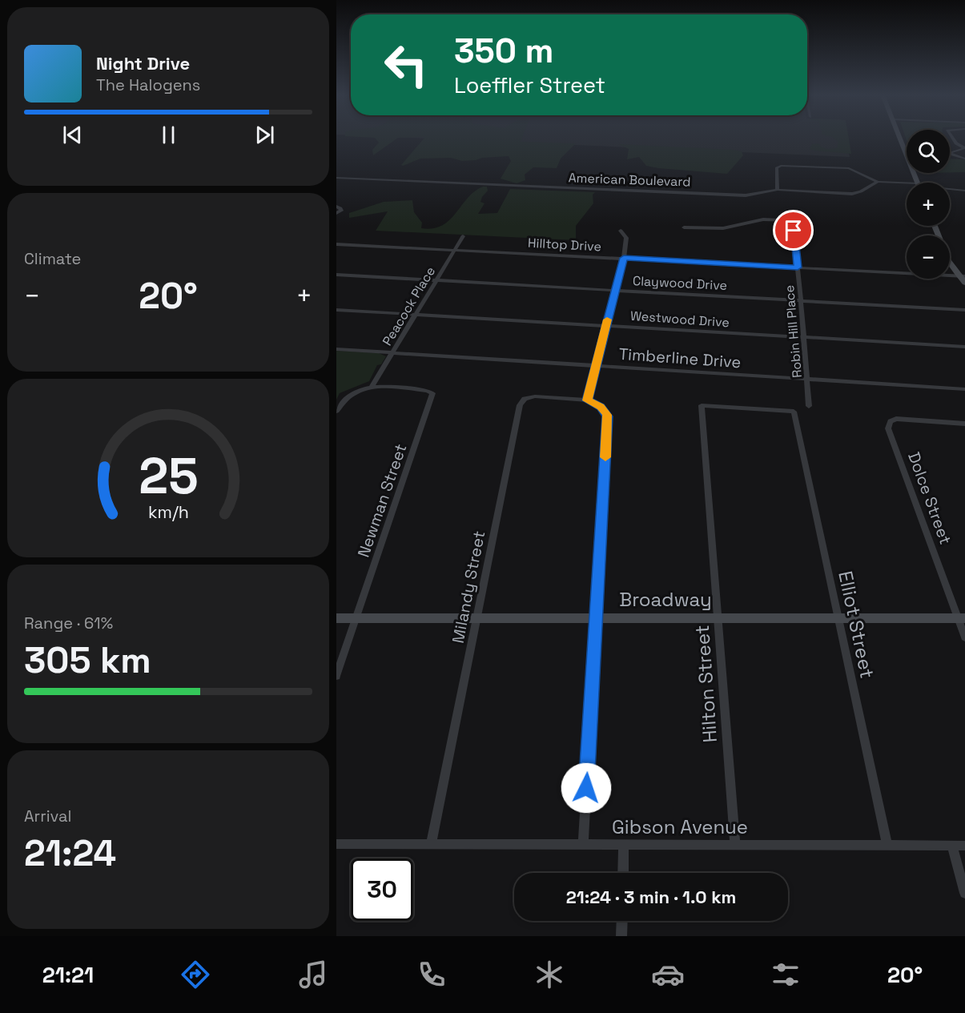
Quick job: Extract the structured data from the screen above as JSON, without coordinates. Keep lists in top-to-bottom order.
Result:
{
  "streets": {
    "street": [
      "American Boulevard",
      "Hilltop Drive",
      "Claywood Drive",
      "Peacock Place",
      "Westwood Drive",
      "Robin Hill Place",
      "Timberline Drive",
      "Dolce Street",
      "Newman Street",
      "Milandy Street",
      "Broadway",
      "Elliot Street",
      "Hilton Street",
      "Gibson Avenue"
    ]
  },
  "crossings": [
    ["Hilltop Drive", "Peacock Place"],
    ["Hilltop Drive", "Robin Hill Place"],
    ["Claywood Drive", "Peacock Place"],
    ["Claywood Drive", "Robin Hill Place"],
    ["Peacock Place", "Westwood Drive"],
    ["Peacock Place", "Timberline Drive"],
    ["Peacock Place", "Newman Street"],
    ["Westwood Drive", "Robin Hill Place"],
    ["Robin Hill Place", "Timberline Drive"],
    ["Dolce Street", "Broadway"],
    ["Newman Street", "Broadway"],
    ["Milandy Street", "Broadway"],
    ["Milandy Street", "Gibson Avenue"],
    ["Broadway", "Elliot Street"],
    ["Broadway", "Hilton Street"],
    ["Elliot Street", "Hilton Street"],
    ["Elliot Street", "Gibson Avenue"],
    ["Hilton Street", "Gibson Avenue"]
  ],
  "page": {
    "turn": ["350 m", "Loeffler Street"],
    "song": ["Night Drive", "The Halogens"],
    "map_buttons": ["+", "−"],
    "tile": [
      "Climate",
      ["Range · 61%", "305 km"],
      ["Arrival", "21:24"]
    ],
    "heat": ["−", "20°", "+"],
    "limit": "30",
    "trip": "21:24 · 3 min · 1.0 km",
    "tabs": ["21:21", "20°"],
    "gauge": ["25", "km/h"]
  }
}
